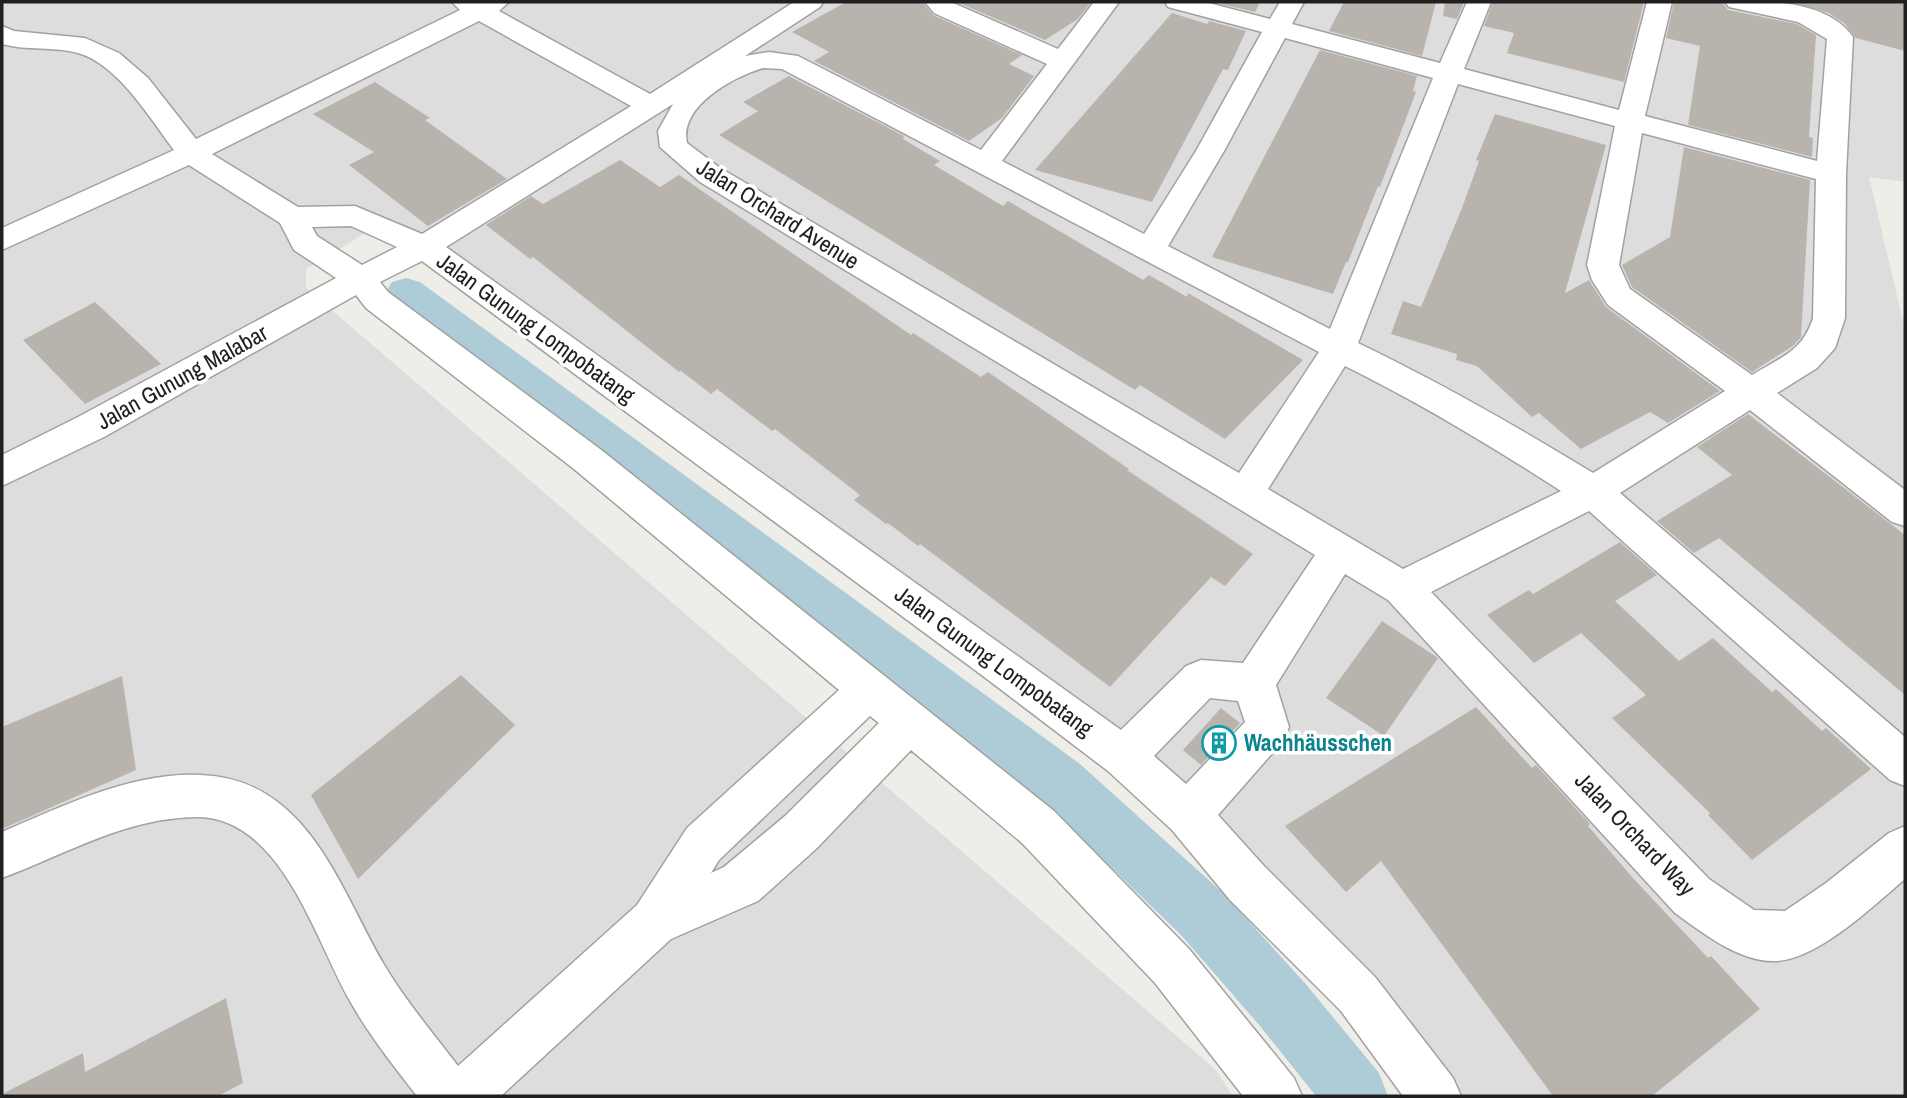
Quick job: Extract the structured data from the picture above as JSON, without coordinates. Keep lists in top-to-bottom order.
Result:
{
  "streets": {
    "street": [
      "Jalan Orchard Avenue",
      "Jalan Gunung Lompobatang",
      "Jalan Gunung Malabar",
      "Jalan Orchard Way"
    ]
  },
  "crossings": [
    ["Jalan Orchard Avenue", "Jalan Orchard Way"],
    ["Jalan Gunung Lompobatang", "Jalan Gunung Malabar"]
  ],
  "places": {
    "building": ["Wachhäusschen"]
  }
}
